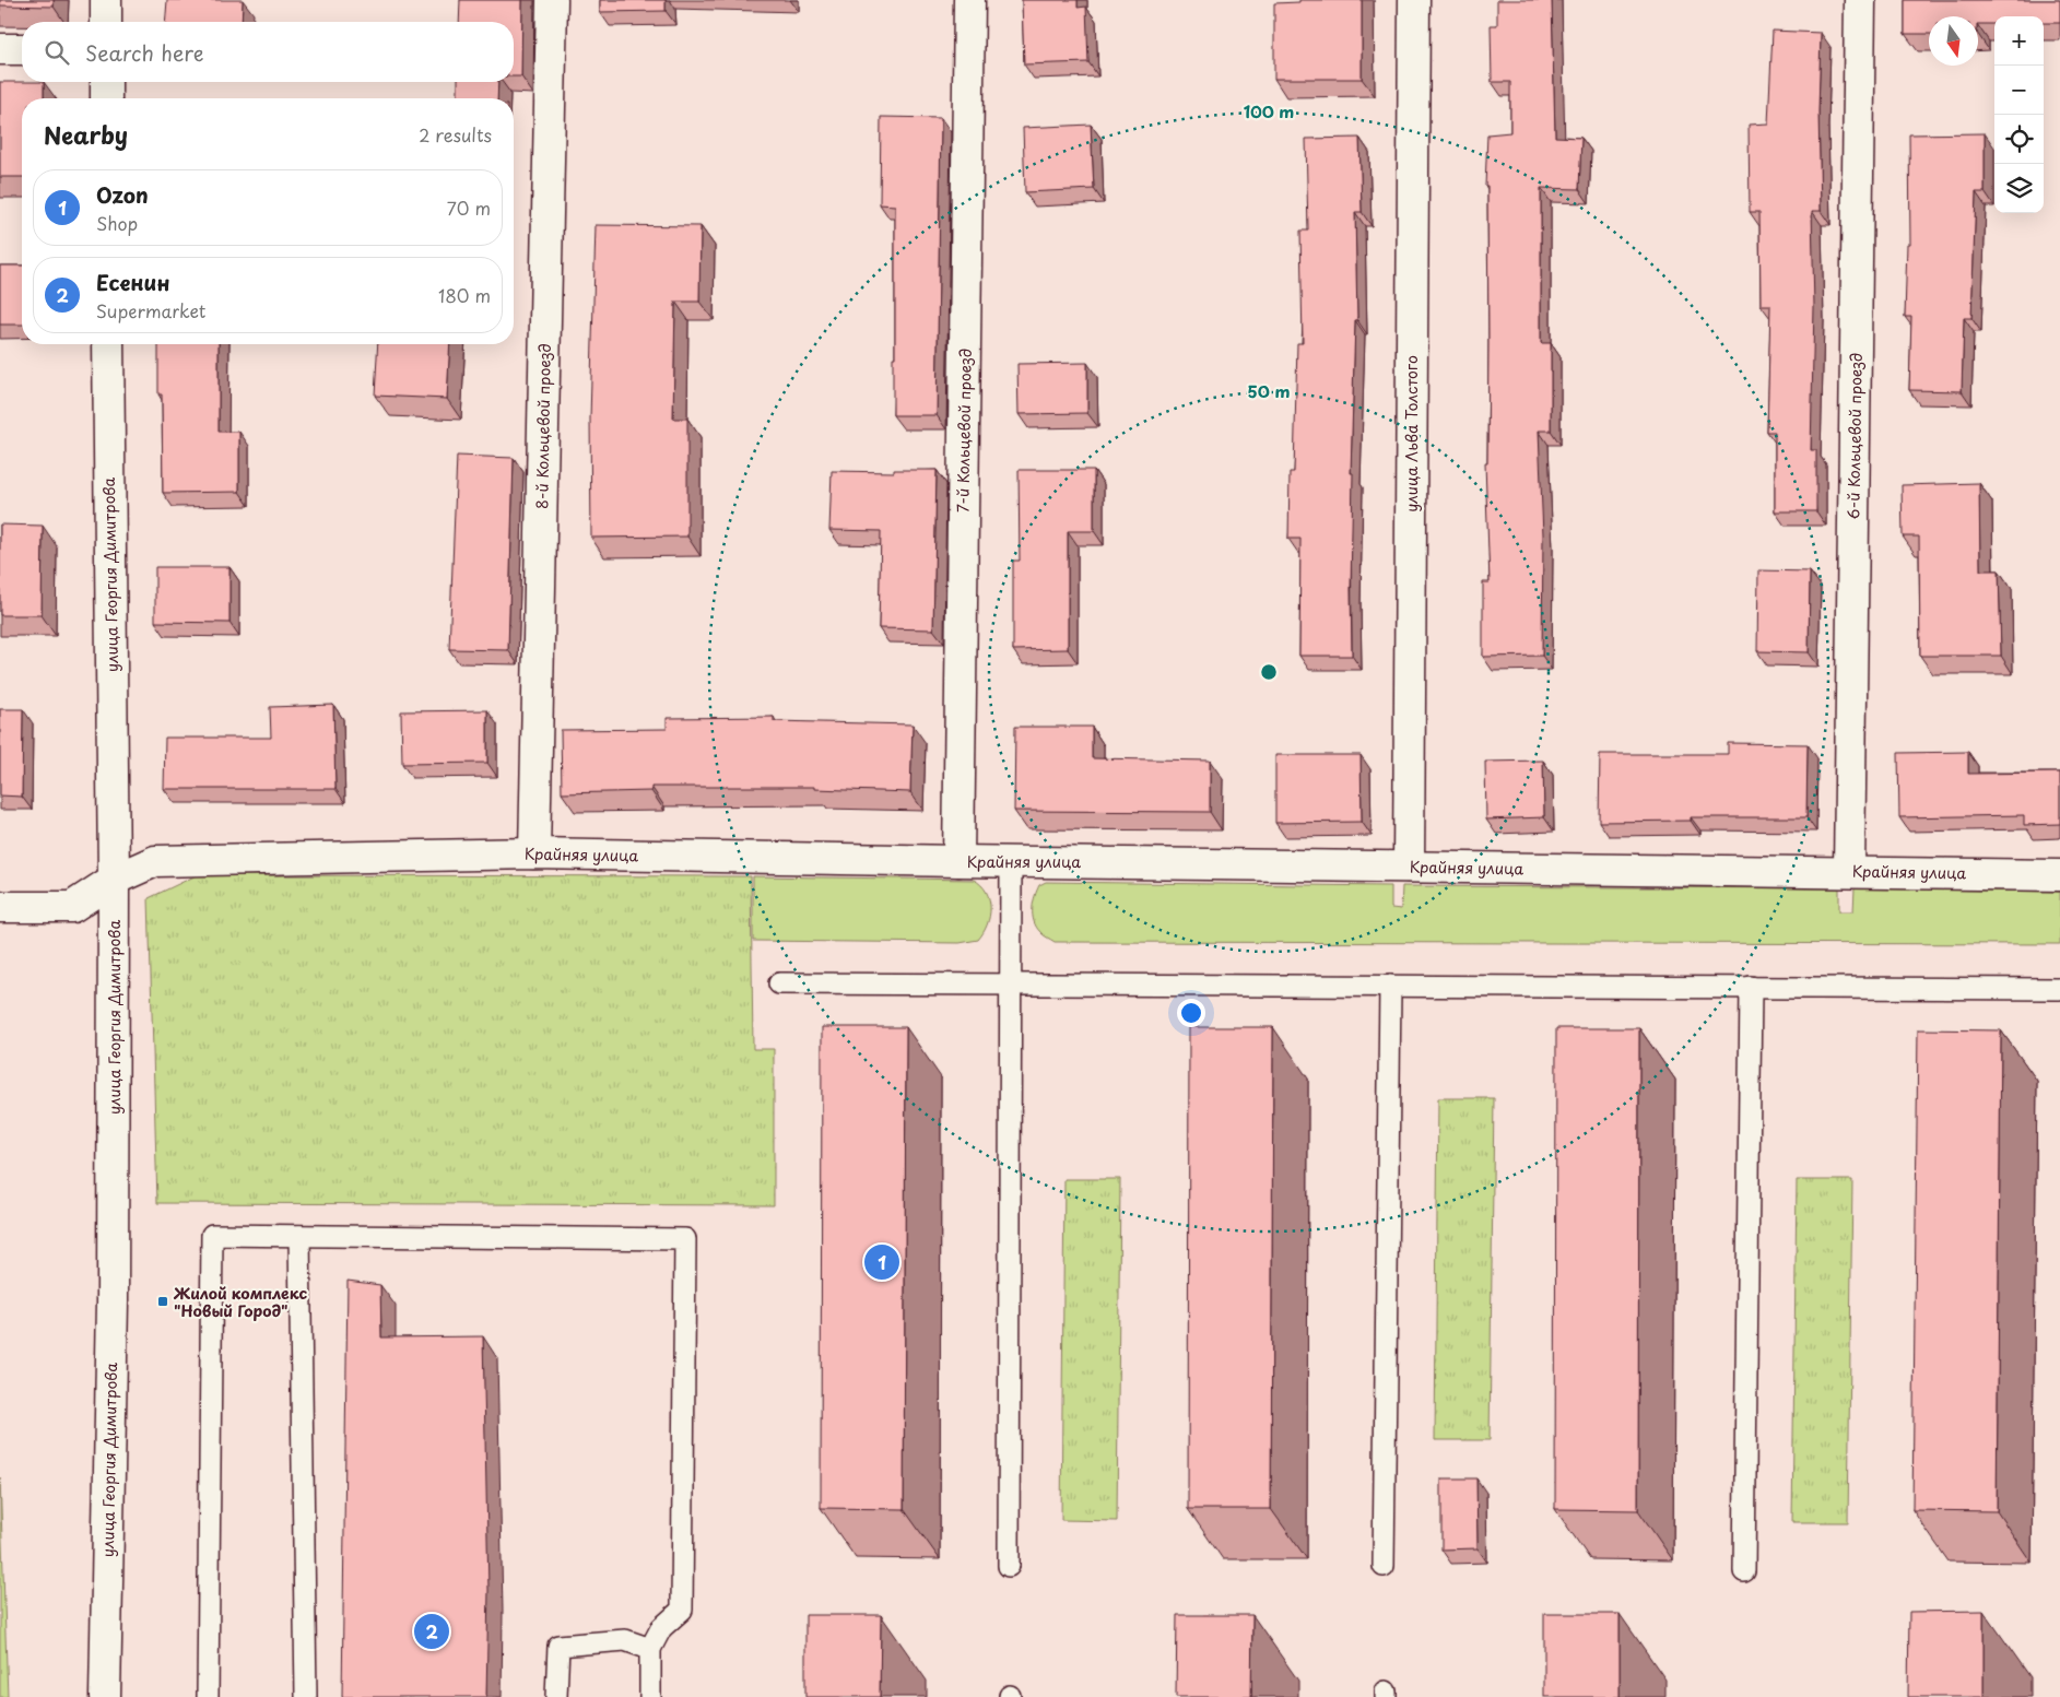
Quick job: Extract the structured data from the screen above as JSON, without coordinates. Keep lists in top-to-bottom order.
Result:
{
  "streets": {
    "street": [
      "8-й Кольцевой проезд",
      "7-й Кольцевой проезд",
      "улица Льва Толстого",
      "6-й Кольцевой проезд",
      "улица Георгия Димитрова",
      "Крайняя улица"
    ]
  },
  "crossings": [
    ["8-й Кольцевой проезд", "Крайняя улица"],
    ["7-й Кольцевой проезд", "Крайняя улица"],
    ["улица Льва Толстого", "Крайняя улица"],
    ["6-й Кольцевой проезд", "Крайняя улица"],
    ["улица Георгия Димитрова", "Крайняя улица"]
  ],
  "places": {
    "transit": ["Жилой комплекс \"Новый Город\""]
  },
  "north": "bottom",
  "page": {
    "map_buttons": ["+", "−"],
    "search": "Search here",
    "heading": ["Nearby", "2 results"],
    "list": [
      {
        "mark": "1",
        "name": "Ozon",
        "note": "Shop",
        "value": "70 m"
      },
      {
        "mark": "2",
        "name": "Есенин",
        "note": "Supermarket",
        "value": "180 m"
      }
    ],
    "pins": ["1", "2"]
  },
  "rings": ["100 m", "50 m"]
}
